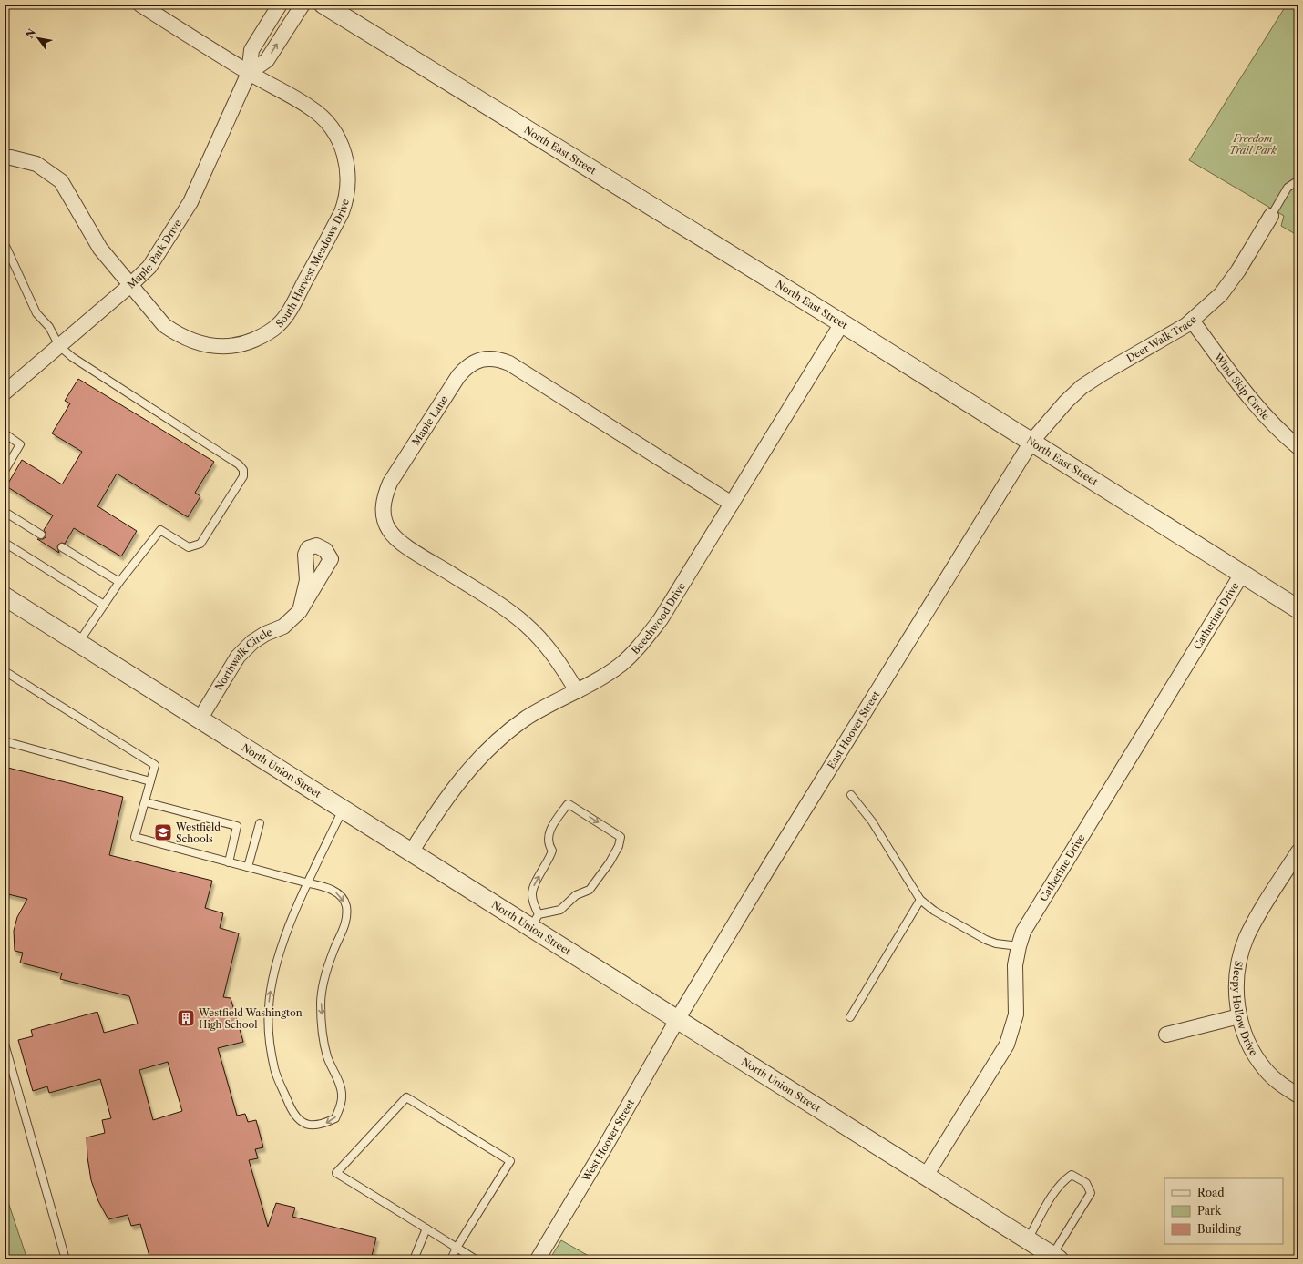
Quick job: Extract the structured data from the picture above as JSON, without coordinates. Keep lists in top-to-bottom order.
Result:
{
  "streets": {
    "street": [
      "North East Street",
      "Maple Park Drive",
      "South Harvest Meadows Drive",
      "Deer Walk Trace",
      "Wind Skip Circle",
      "Maple Lane",
      "Catherine Drive",
      "Beechwood Drive",
      "Northwalk Circle",
      "East Hoover Street",
      "North Union Street",
      "Sleepy Hollow Drive",
      "West Hoover Street"
    ]
  },
  "crossings": [
    ["North East Street", "Deer Walk Trace"],
    ["North East Street", "Catherine Drive"],
    ["North East Street", "Beechwood Drive"],
    ["North East Street", "East Hoover Street"],
    ["Maple Park Drive", "South Harvest Meadows Drive"],
    ["Deer Walk Trace", "Wind Skip Circle"],
    ["Deer Walk Trace", "East Hoover Street"],
    ["Maple Lane", "Beechwood Drive"],
    ["Catherine Drive", "North Union Street"],
    ["Beechwood Drive", "North Union Street"],
    ["Northwalk Circle", "North Union Street"],
    ["East Hoover Street", "North Union Street"],
    ["East Hoover Street", "West Hoover Street"],
    ["North Union Street", "West Hoover Street"]
  ],
  "parks": ["Freedom Trail Park"],
  "places": {
    "school or university": ["Westfield Schools"],
    "building": ["Westfield Washington High School"]
  },
  "legend": ["Road", "Park", "Building"],
  "north": "top left"
}
